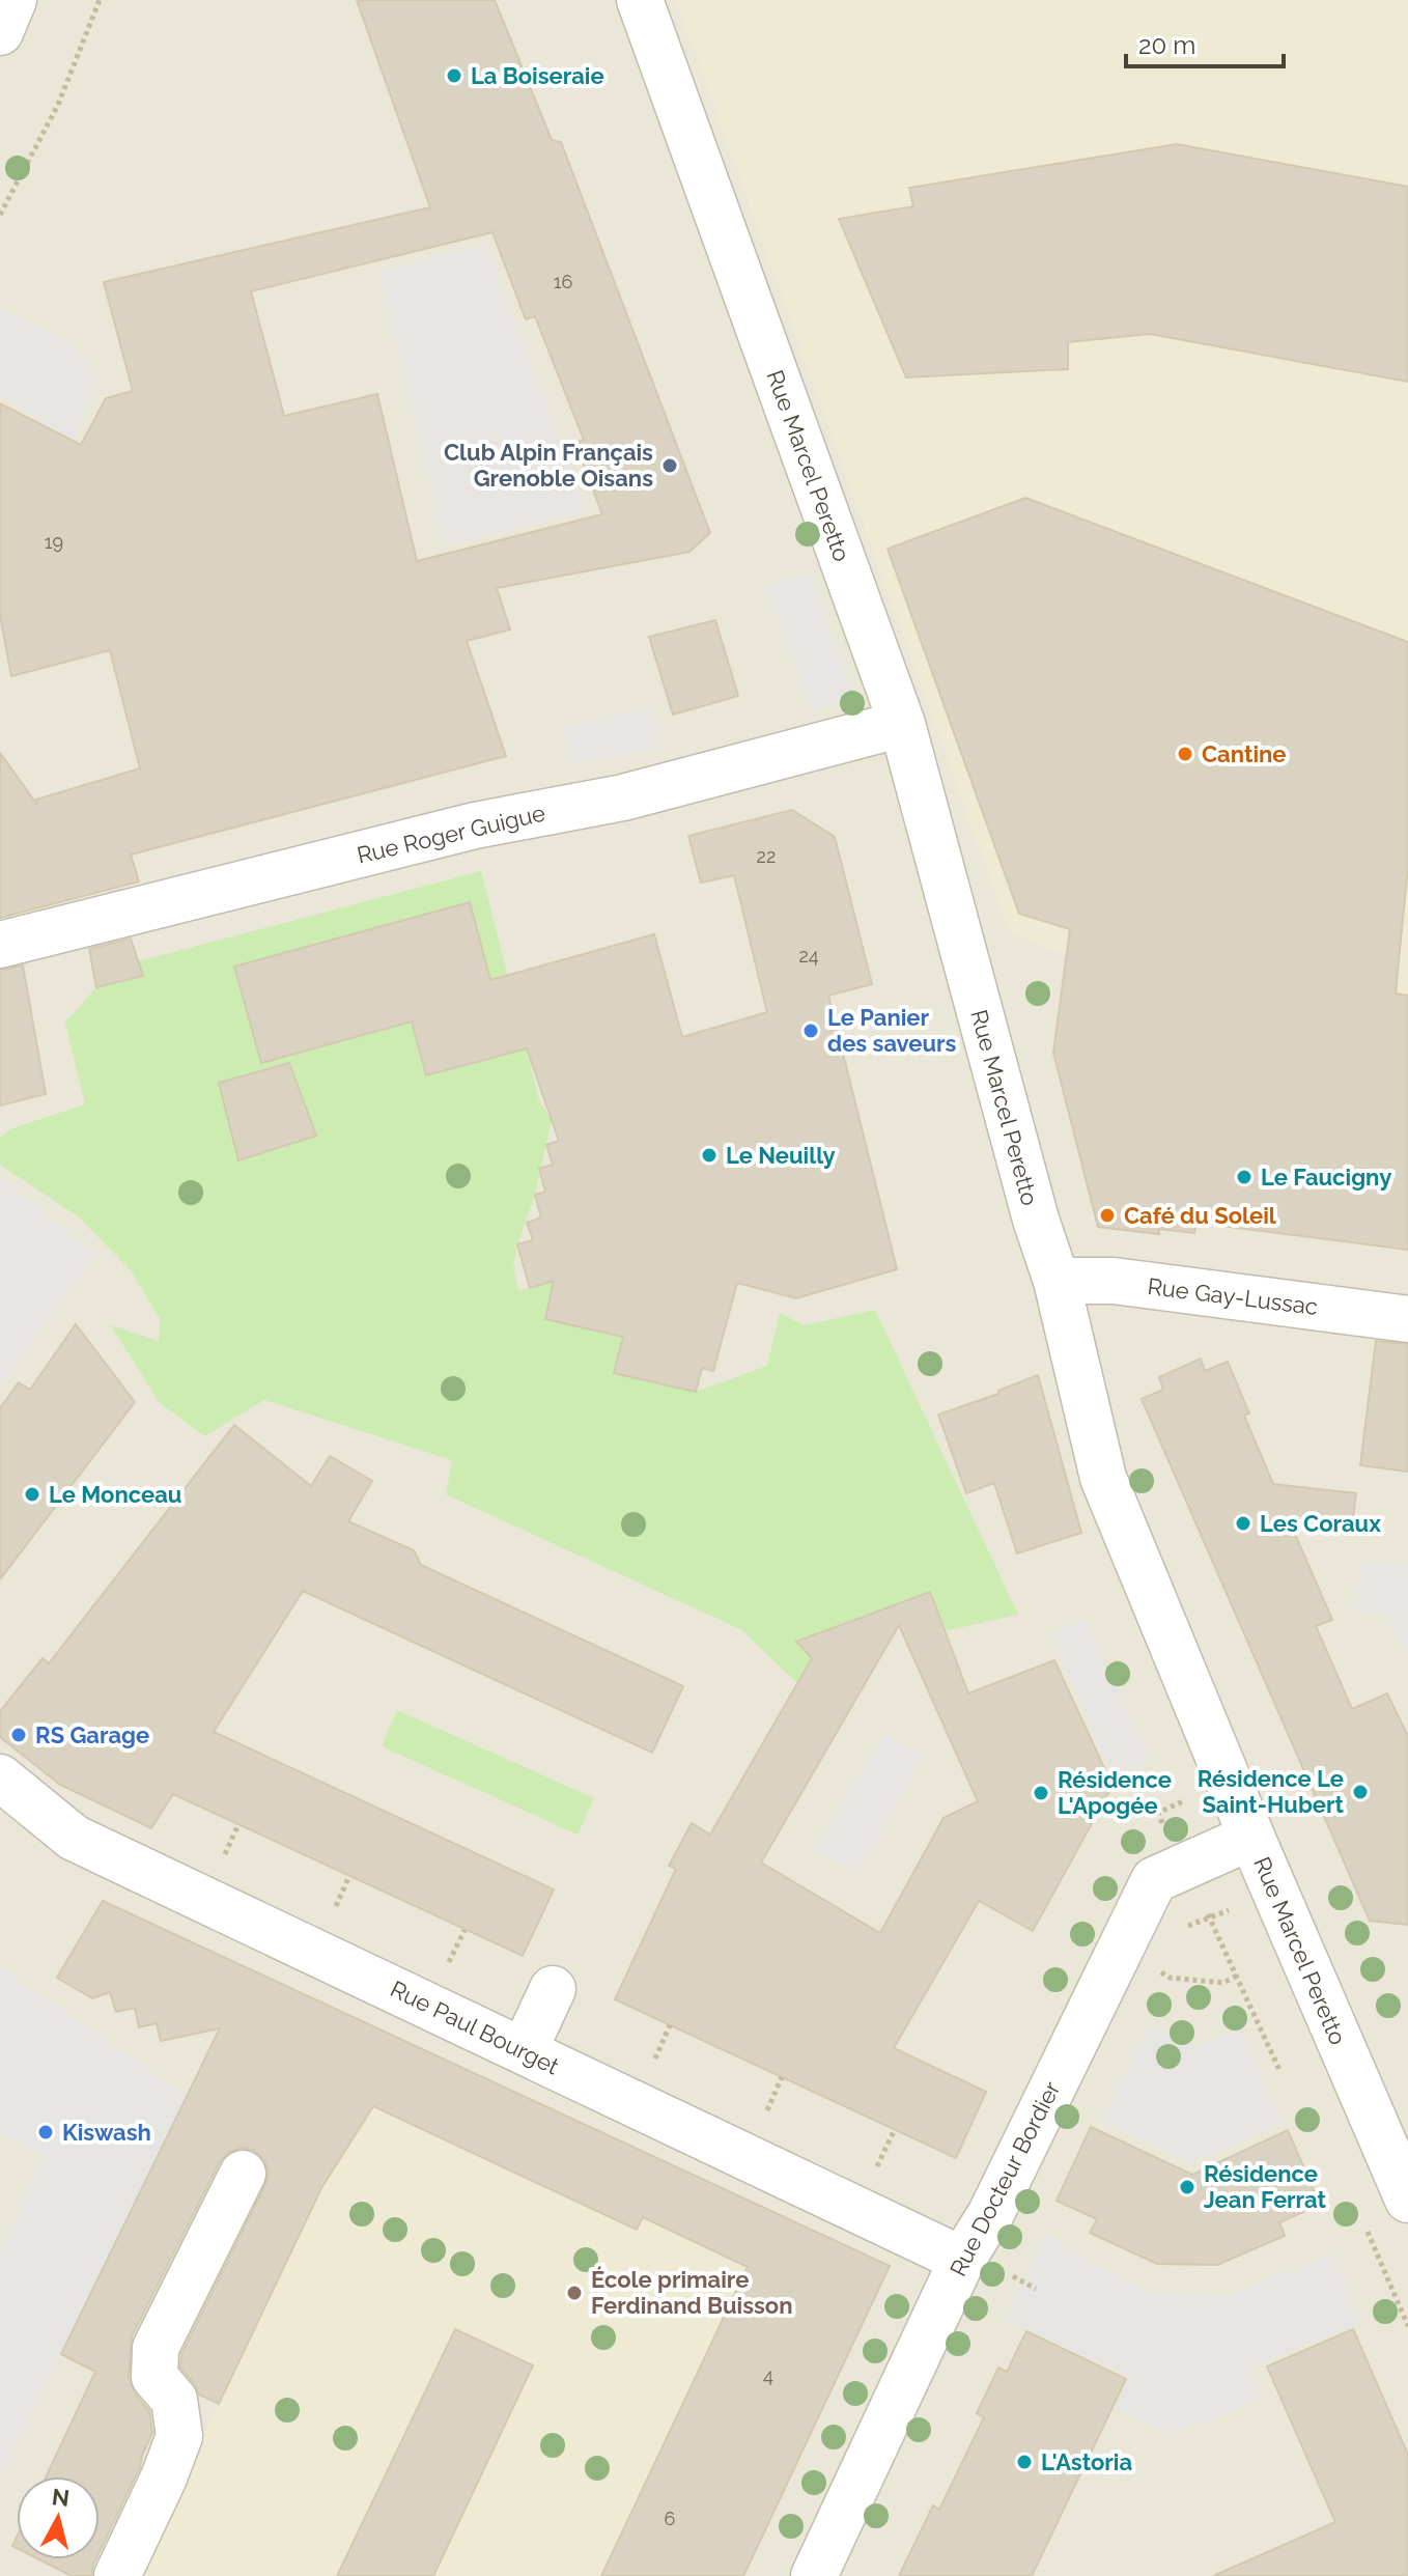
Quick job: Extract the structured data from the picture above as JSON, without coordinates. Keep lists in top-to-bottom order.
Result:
{
  "streets": {
    "street": [
      "Rue Marcel Peretto",
      "Rue Roger Guigue",
      "Rue Gay-Lussac",
      "Rue Paul Bourget",
      "Rue Docteur Bordier"
    ]
  },
  "crossings": [
    ["Rue Marcel Peretto", "Rue Roger Guigue"],
    ["Rue Marcel Peretto", "Rue Gay-Lussac"],
    ["Rue Marcel Peretto", "Rue Docteur Bordier"],
    ["Rue Paul Bourget", "Rue Docteur Bordier"]
  ],
  "places": [
    "La Boiseraie",
    "Club Alpin Français Grenoble Oisans",
    "Cantine",
    "Le Panier des saveurs",
    "Le Neuilly",
    "Le Faucigny",
    "Café du Soleil",
    "Le Monceau",
    "Les Coraux",
    "RS Garage",
    "Résidence Le Saint-Hubert",
    "Résidence L'Apogée",
    "Kiswash",
    "Résidence Jean Ferrat",
    "École primaire Ferdinand Buisson",
    "L'Astoria"
  ],
  "house_numbers": [
    "16",
    "19",
    "22",
    "24",
    "4",
    "6"
  ],
  "scale_bar": "20 m",
  "north": "top"
}
